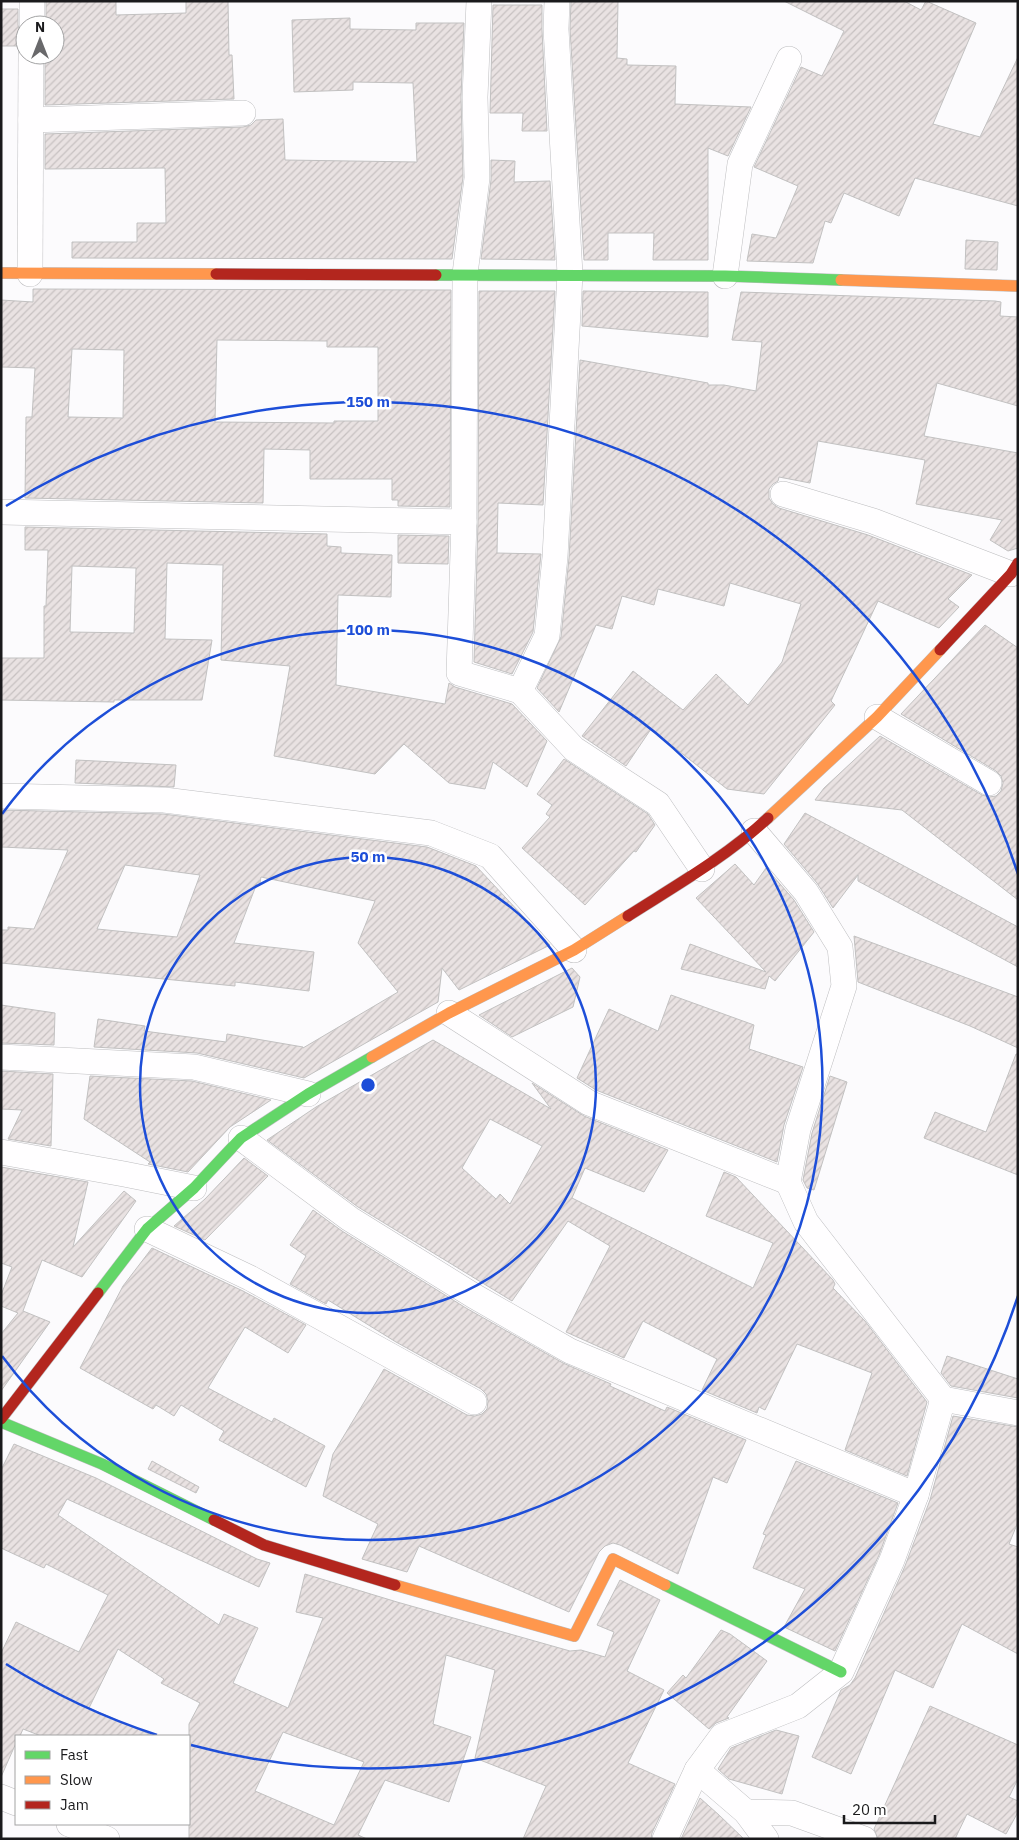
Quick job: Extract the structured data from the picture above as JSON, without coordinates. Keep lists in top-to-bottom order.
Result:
{
  "legend": ["Fast", "Slow", "Jam"],
  "scale_bar": "20 m",
  "north": "top",
  "rings": ["150 m", "100 m", "50 m"]
}
